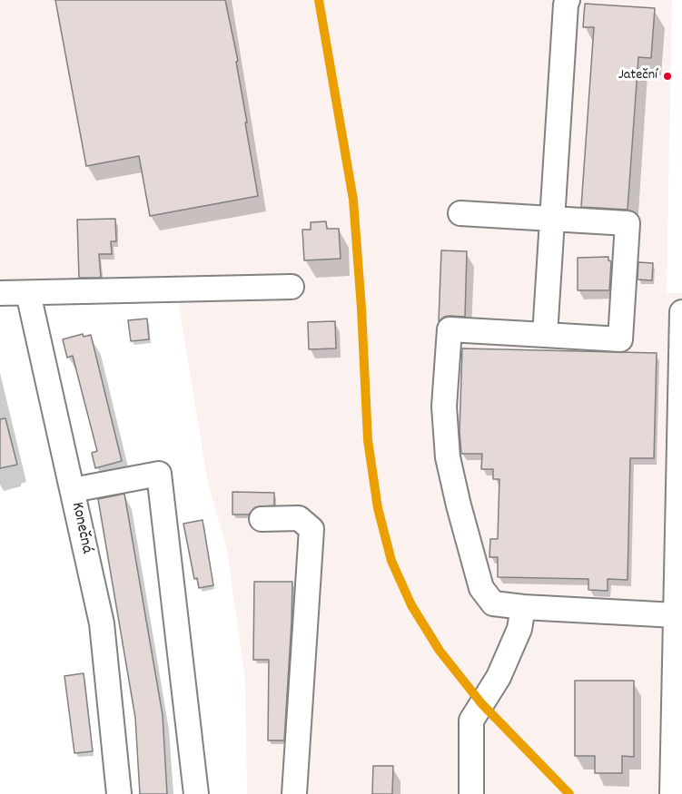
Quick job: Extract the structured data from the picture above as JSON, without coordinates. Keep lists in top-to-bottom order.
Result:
{
  "streets": {
    "street": ["Konečná"]
  },
  "places": ["Jateční"]
}
